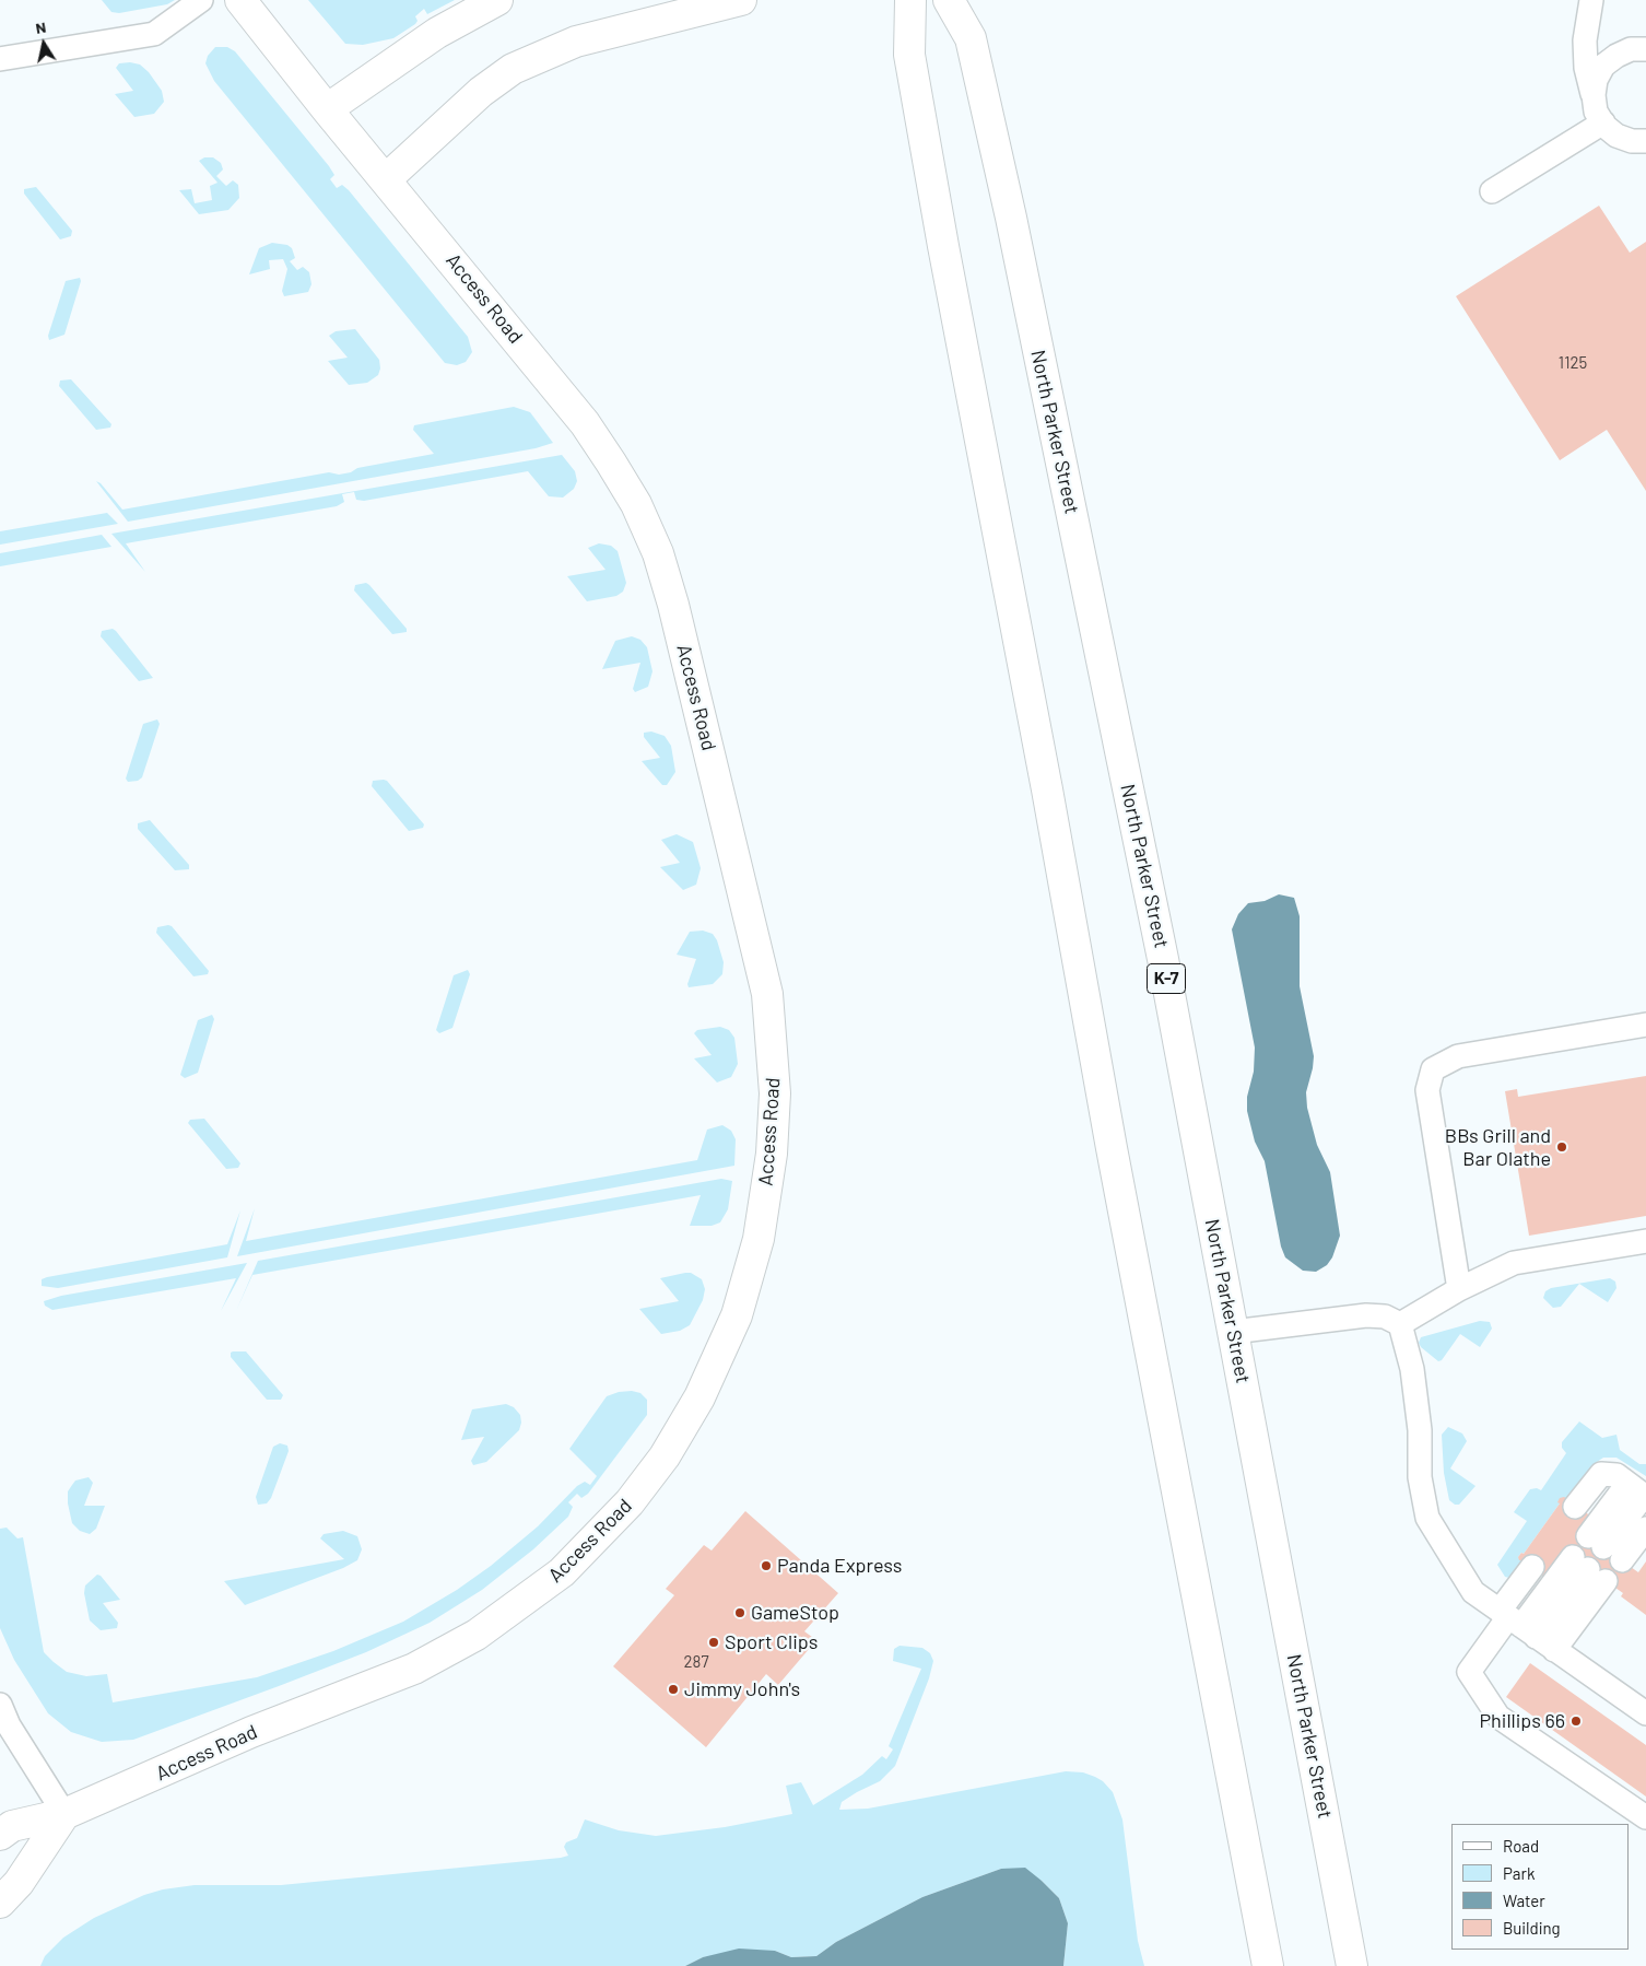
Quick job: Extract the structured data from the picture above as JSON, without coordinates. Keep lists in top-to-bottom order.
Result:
{
  "streets": {
    "main road": ["Access Road", "North Parker Street", "K-7"]
  },
  "places": [
    "BBs Grill and Bar Olathe",
    "Panda Express",
    "GameStop",
    "Sport Clips",
    "Jimmy John's",
    "Phillips 66"
  ],
  "house_numbers": ["1125", "287"],
  "legend": [
    "Road",
    "Park",
    "Water",
    "Building"
  ],
  "north": "top"
}
